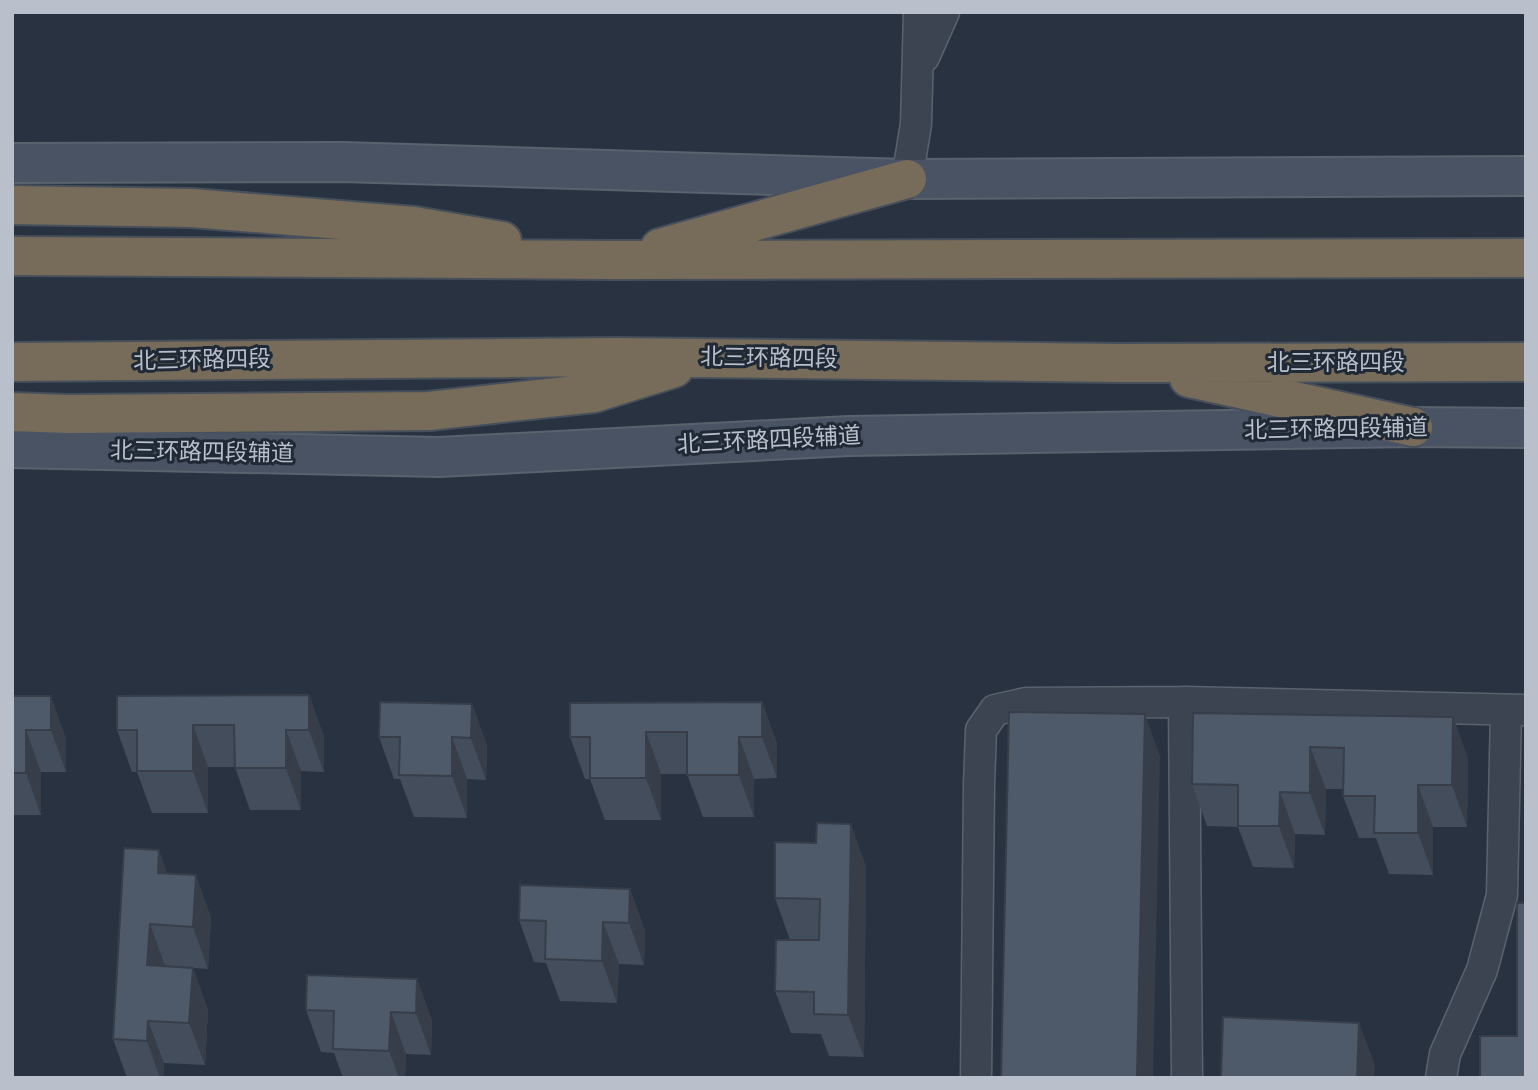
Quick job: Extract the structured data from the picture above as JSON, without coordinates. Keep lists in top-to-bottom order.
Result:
{
  "streets": {
    "highway": ["北三环路四段"],
    "main road": ["北三环路四段辅道"]
  }
}
